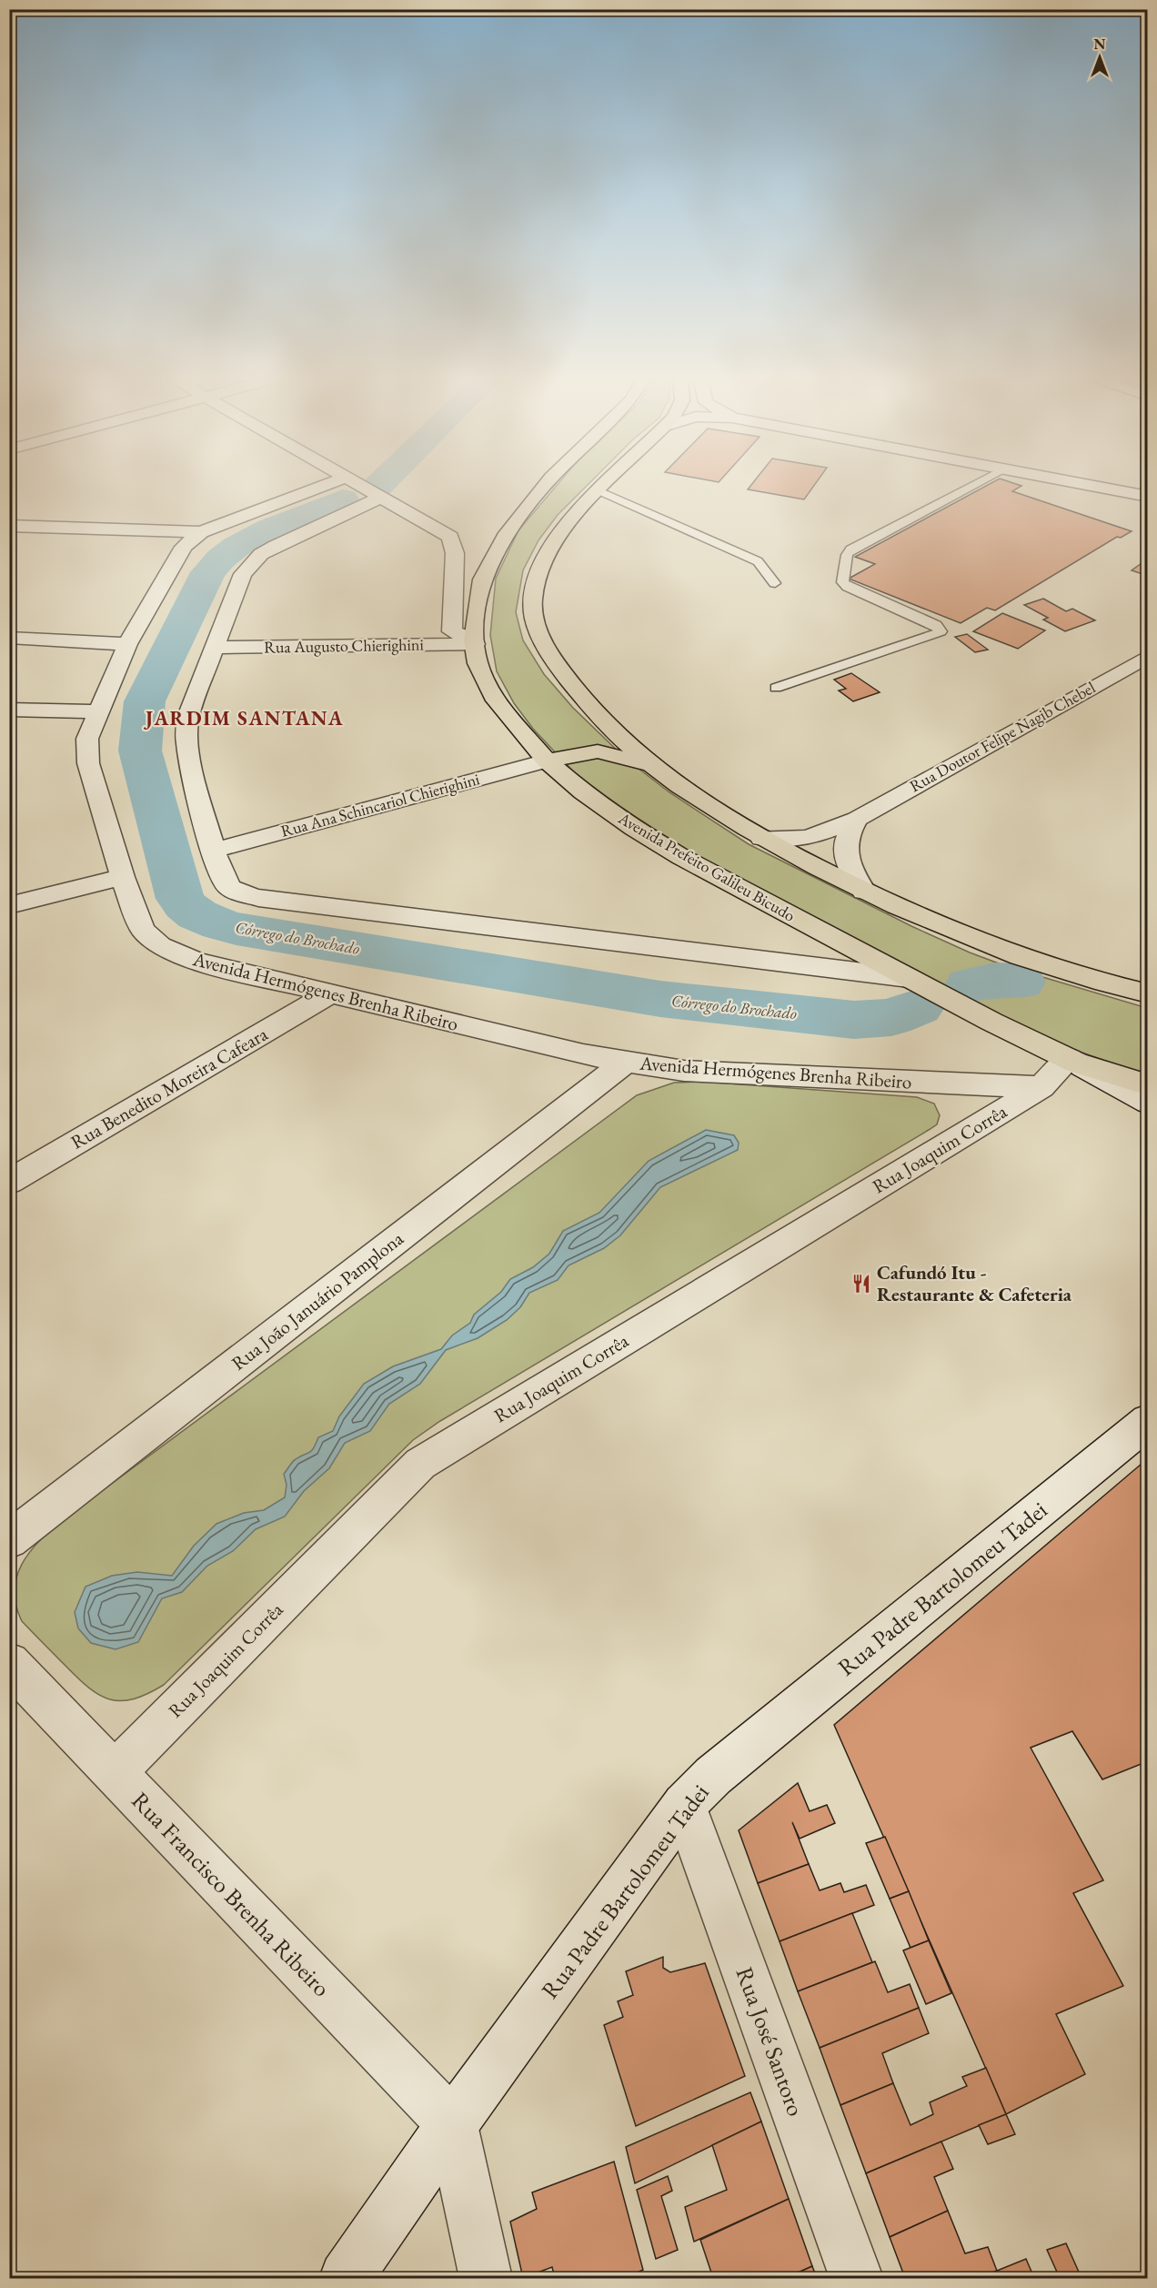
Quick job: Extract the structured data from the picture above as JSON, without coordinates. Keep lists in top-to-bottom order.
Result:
{
  "streets": {
    "main road": ["Avenida Prefeito Galileu Bicudo"],
    "street": [
      "Rua Augusto Chierighini",
      "Rua Doutor Felipe Nagib Chebel",
      "Rua Ana Schincariol Chierighini",
      "Avenida Hermógenes Brenha Ribeiro",
      "Rua Benedito Moreira Cafeara",
      "Rua Joaquim Corrêa",
      "Rua João Januário Pamplona",
      "Rua Padre Bartolomeu Tadei",
      "Rua Francisco Brenha Ribeiro",
      "Rua José Santoro"
    ]
  },
  "crossings": [
    ["Rua Augusto Chierighini", "Avenida Prefeito Galileu Bicudo"],
    ["Rua Ana Schincariol Chierighini", "Avenida Prefeito Galileu Bicudo"],
    ["Avenida Prefeito Galileu Bicudo", "Rua Joaquim Corrêa"],
    ["Avenida Hermógenes Brenha Ribeiro", "Rua Benedito Moreira Cafeara"],
    ["Avenida Hermógenes Brenha Ribeiro", "Rua Joaquim Corrêa"],
    ["Avenida Hermógenes Brenha Ribeiro", "Rua João Januário Pamplona"],
    ["Rua Joaquim Corrêa", "Rua Francisco Brenha Ribeiro"],
    ["Rua Padre Bartolomeu Tadei", "Rua Francisco Brenha Ribeiro"],
    ["Rua Padre Bartolomeu Tadei", "Rua José Santoro"]
  ],
  "districts": ["JARDIM SANTANA"],
  "water": ["Córrego do Brochado"],
  "places": {
    "restaurant": ["Cafundó Itu - Restaurante & Cafeteria"]
  },
  "north": "top"
}
